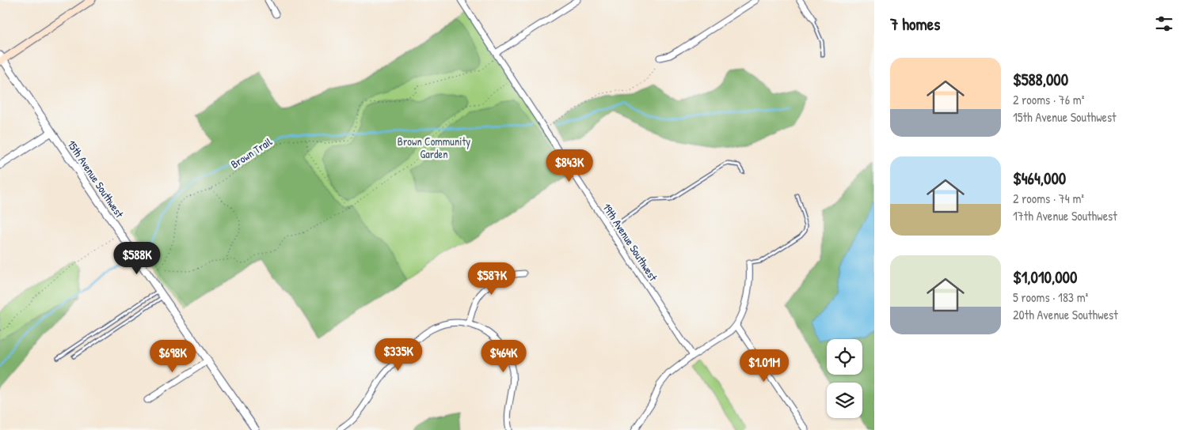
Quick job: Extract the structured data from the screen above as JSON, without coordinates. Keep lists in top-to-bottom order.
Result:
{
  "streets": {
    "street": ["15th Avenue Southwest", "19th Avenue Southwest"],
    "path": ["Brown Trail"]
  },
  "parks": ["Brown Community Garden"],
  "page": {
    "heading": "7 homes",
    "list": [
      {
        "name": "$588,000",
        "note": "2 rooms · 76 m² · 15th Avenue Southwest"
      },
      {
        "name": "$464,000",
        "note": "2 rooms · 74 m² · 17th Avenue Southwest"
      },
      {
        "name": "$1,010,000",
        "note": "5 rooms · 183 m² · 20th Avenue Southwest"
      }
    ],
    "price": [
      "$843K",
      "$588K",
      "$587K",
      "$335K",
      "$698K",
      "$464K",
      "$1.01M"
    ]
  }
}
